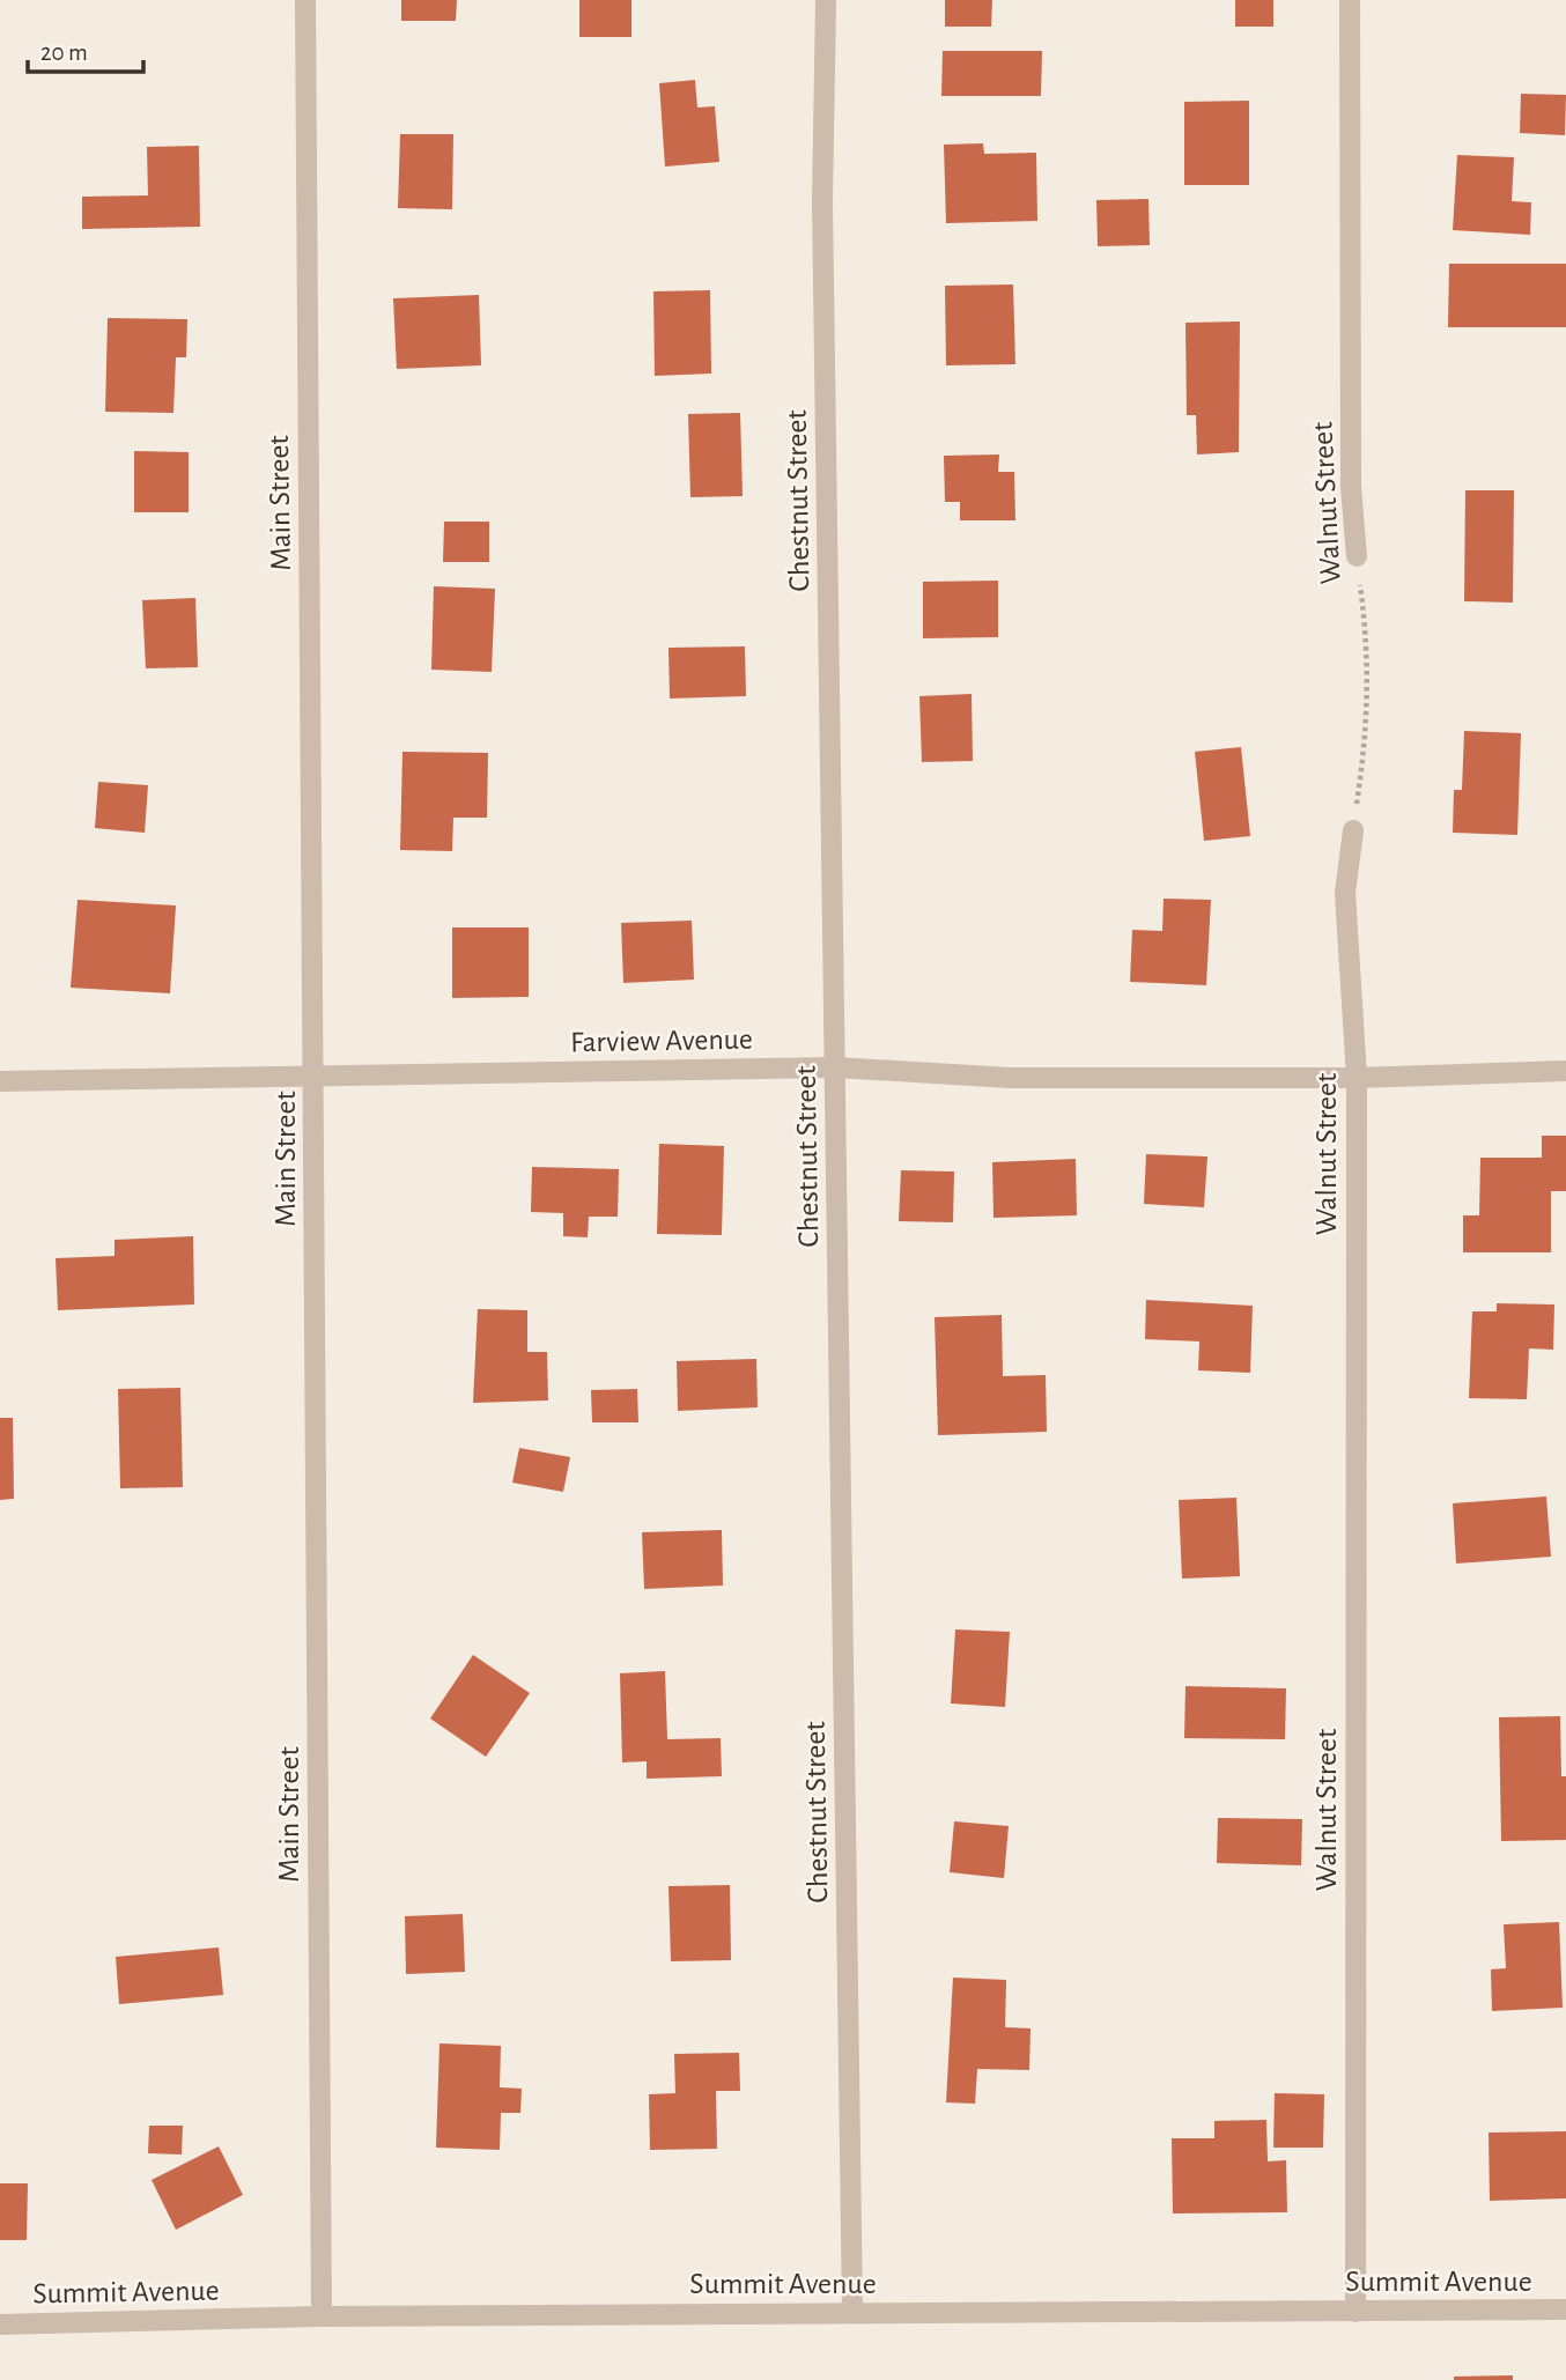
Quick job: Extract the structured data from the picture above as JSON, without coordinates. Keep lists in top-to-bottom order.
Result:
{
  "streets": {
    "street": [
      "Chestnut Street",
      "Main Street",
      "Walnut Street",
      "Farview Avenue",
      "Summit Avenue"
    ]
  },
  "crossings": [
    ["Chestnut Street", "Farview Avenue"],
    ["Chestnut Street", "Summit Avenue"],
    ["Main Street", "Farview Avenue"],
    ["Main Street", "Summit Avenue"],
    ["Walnut Street", "Farview Avenue"],
    ["Walnut Street", "Summit Avenue"]
  ],
  "scale_bar": "20 m"
}
